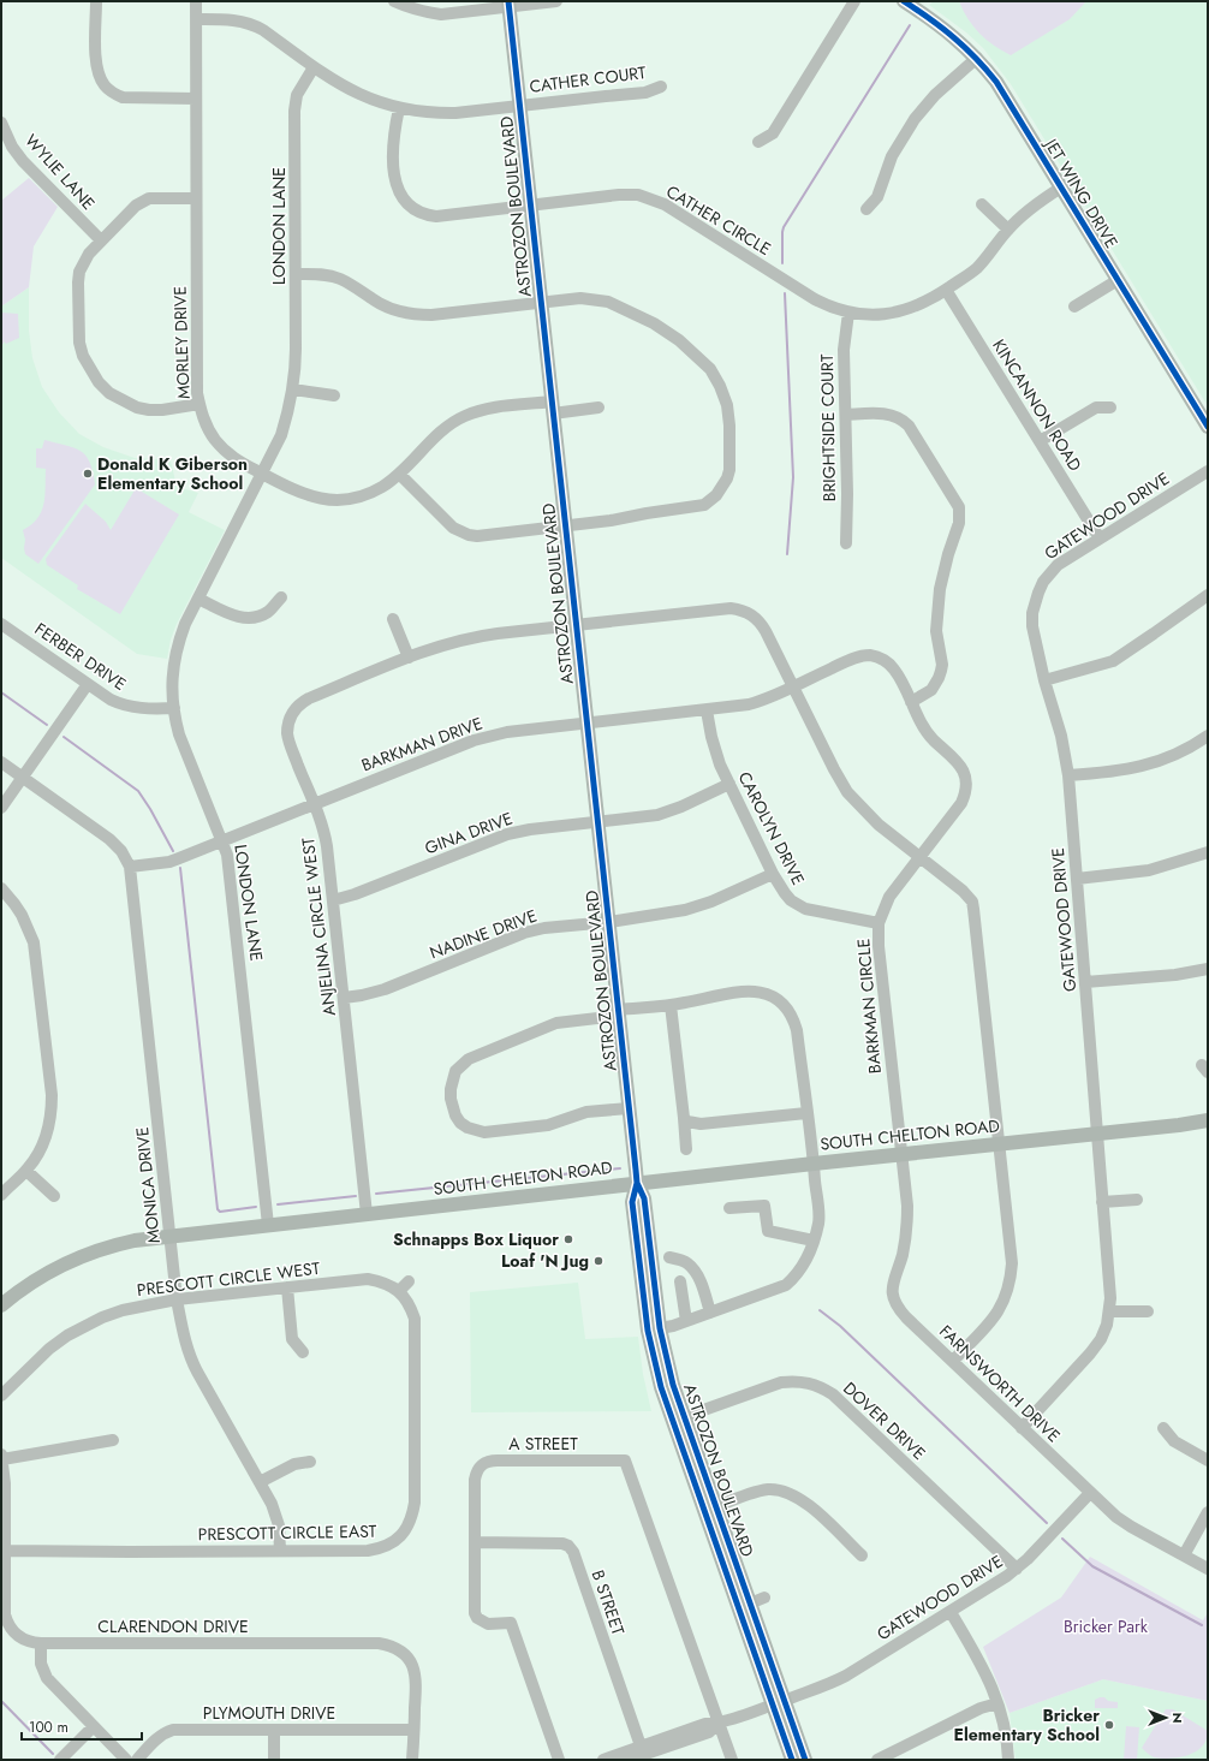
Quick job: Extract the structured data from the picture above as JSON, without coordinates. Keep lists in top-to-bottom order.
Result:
{
  "streets": {
    "main road": ["JET WING DRIVE", "ASTROZON BOULEVARD", "SOUTH CHELTON ROAD"],
    "street": [
      "CATHER COURT",
      "WYLIE LANE",
      "CATHER CIRCLE",
      "LONDON LANE",
      "MORLEY DRIVE",
      "KINCANNON ROAD",
      "BRIGHTSIDE COURT",
      "GATEWOOD DRIVE",
      "FERBER DRIVE",
      "BARKMAN DRIVE",
      "CAROLYN DRIVE",
      "GINA DRIVE",
      "ANJELINA CIRCLE WEST",
      "NADINE DRIVE",
      "BARKMAN CIRCLE",
      "MONICA DRIVE",
      "PRESCOTT CIRCLE WEST",
      "FARNSWORTH DRIVE",
      "DOVER DRIVE",
      "A STREET",
      "PRESCOTT CIRCLE EAST",
      "B STREET",
      "CLARENDON DRIVE",
      "PLYMOUTH DRIVE"
    ]
  },
  "crossings": [
    ["CATHER COURT", "ASTROZON BOULEVARD"],
    ["CATHER COURT", "CATHER CIRCLE"],
    ["CATHER COURT", "LONDON LANE"],
    ["CATHER COURT", "MORLEY DRIVE"],
    ["JET WING DRIVE", "CATHER CIRCLE"],
    ["ASTROZON BOULEVARD", "CATHER CIRCLE"],
    ["ASTROZON BOULEVARD", "MORLEY DRIVE"],
    ["ASTROZON BOULEVARD", "GATEWOOD DRIVE"],
    ["ASTROZON BOULEVARD", "BARKMAN DRIVE"],
    ["ASTROZON BOULEVARD", "GINA DRIVE"],
    ["ASTROZON BOULEVARD", "ANJELINA CIRCLE WEST"],
    ["ASTROZON BOULEVARD", "NADINE DRIVE"],
    ["ASTROZON BOULEVARD", "SOUTH CHELTON ROAD"],
    ["ASTROZON BOULEVARD", "DOVER DRIVE"],
    ["CATHER CIRCLE", "KINCANNON ROAD"],
    ["CATHER CIRCLE", "BRIGHTSIDE COURT"],
    ["LONDON LANE", "MORLEY DRIVE"],
    ["LONDON LANE", "FERBER DRIVE"],
    ["LONDON LANE", "BARKMAN DRIVE"],
    ["LONDON LANE", "SOUTH CHELTON ROAD"],
    ["KINCANNON ROAD", "GATEWOOD DRIVE"],
    ["GATEWOOD DRIVE", "SOUTH CHELTON ROAD"],
    ["GATEWOOD DRIVE", "FARNSWORTH DRIVE"],
    ["GATEWOOD DRIVE", "DOVER DRIVE"],
    ["GATEWOOD DRIVE", "A STREET"],
    ["GATEWOOD DRIVE", "B STREET"],
    ["BARKMAN DRIVE", "CAROLYN DRIVE"],
    ["BARKMAN DRIVE", "ANJELINA CIRCLE WEST"],
    ["BARKMAN DRIVE", "BARKMAN CIRCLE"],
    ["BARKMAN DRIVE", "MONICA DRIVE"],
    ["CAROLYN DRIVE", "GINA DRIVE"],
    ["CAROLYN DRIVE", "NADINE DRIVE"],
    ["CAROLYN DRIVE", "BARKMAN CIRCLE"],
    ["GINA DRIVE", "ANJELINA CIRCLE WEST"],
    ["ANJELINA CIRCLE WEST", "NADINE DRIVE"],
    ["ANJELINA CIRCLE WEST", "BARKMAN CIRCLE"],
    ["ANJELINA CIRCLE WEST", "SOUTH CHELTON ROAD"],
    ["ANJELINA CIRCLE WEST", "FARNSWORTH DRIVE"],
    ["BARKMAN CIRCLE", "SOUTH CHELTON ROAD"],
    ["BARKMAN CIRCLE", "FARNSWORTH DRIVE"],
    ["SOUTH CHELTON ROAD", "MONICA DRIVE"],
    ["SOUTH CHELTON ROAD", "FARNSWORTH DRIVE"],
    ["MONICA DRIVE", "PRESCOTT CIRCLE WEST"],
    ["MONICA DRIVE", "PRESCOTT CIRCLE EAST"],
    ["PRESCOTT CIRCLE WEST", "PRESCOTT CIRCLE EAST"],
    ["A STREET", "B STREET"],
    ["PRESCOTT CIRCLE EAST", "CLARENDON DRIVE"],
    ["CLARENDON DRIVE", "PLYMOUTH DRIVE"]
  ],
  "parks": ["Bricker Park"],
  "places": [
    "Donald K Giberson Elementary School",
    "Schnapps Box Liquor",
    "Loaf 'N Jug",
    "Bricker Elementary School"
  ],
  "scale_bar": "100 m",
  "north": "right"
}
